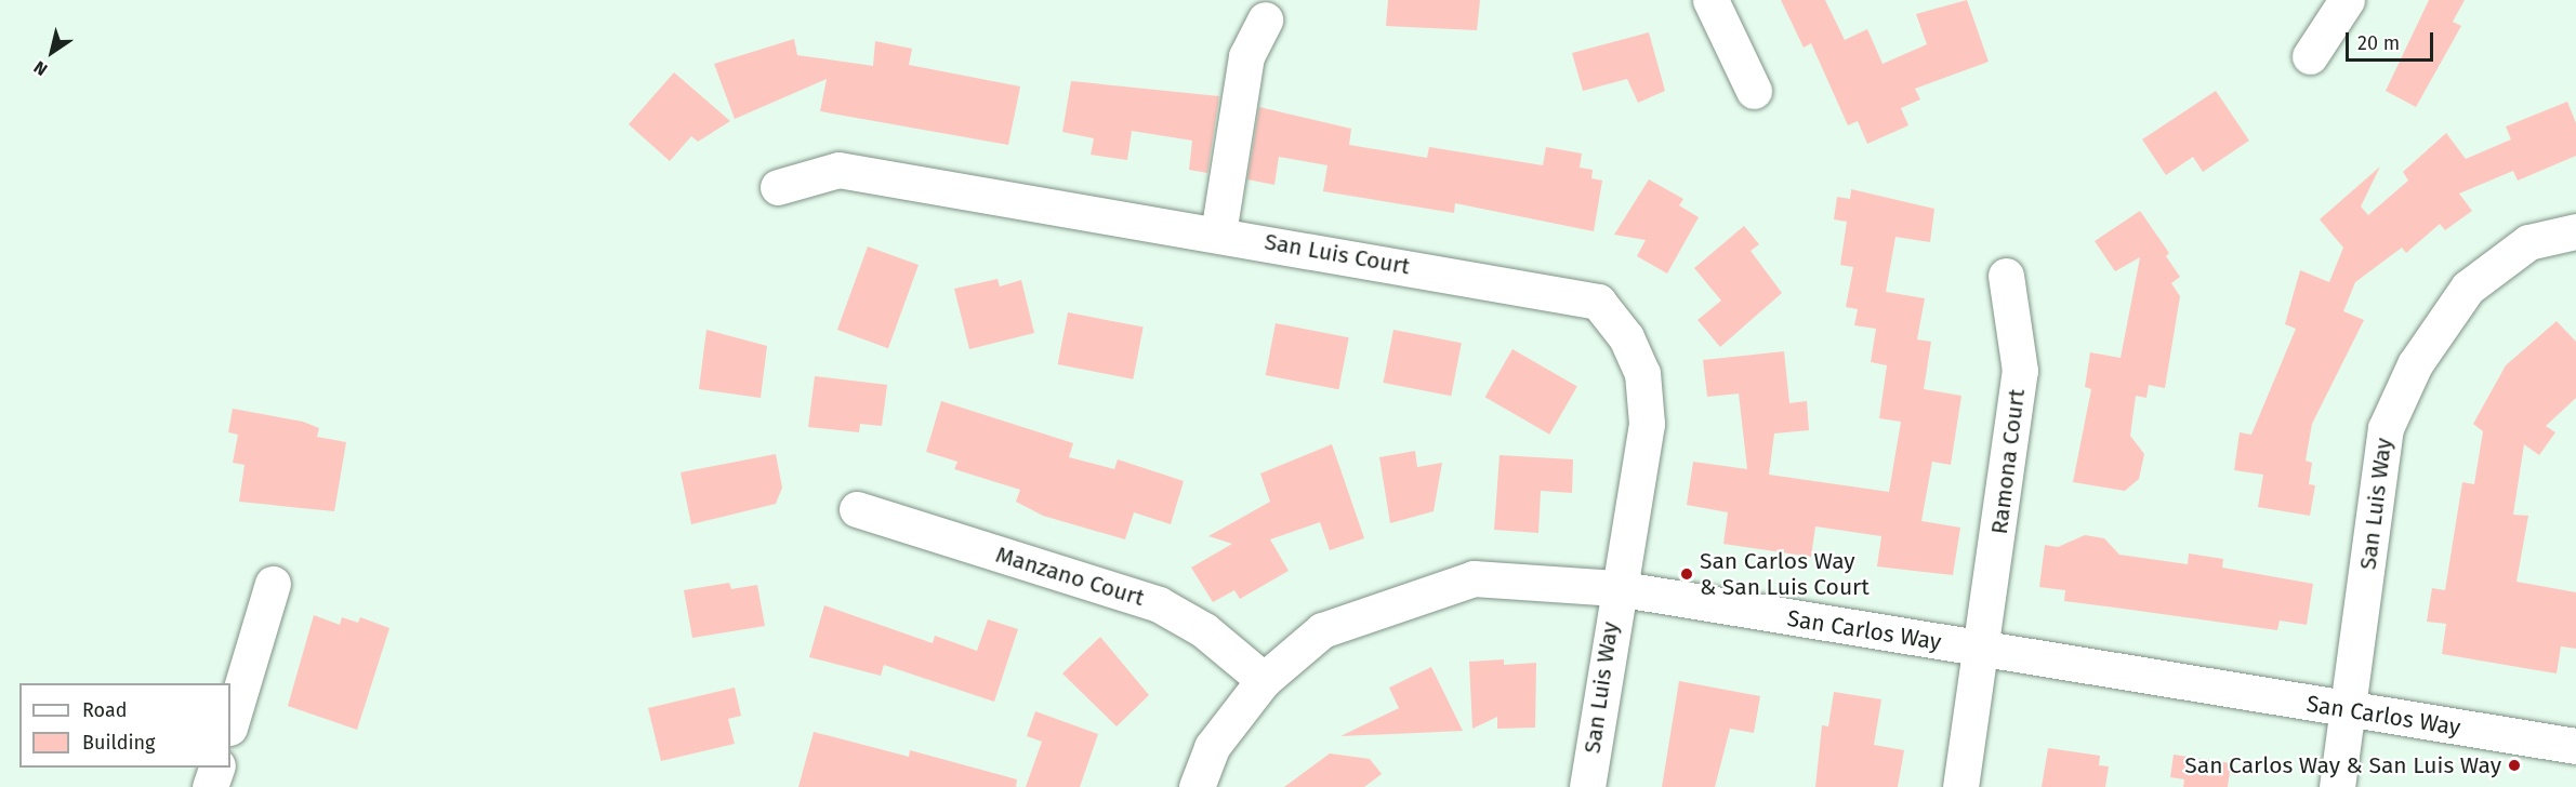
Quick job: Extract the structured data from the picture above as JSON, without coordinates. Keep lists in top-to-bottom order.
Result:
{
  "streets": {
    "street": [
      "San Luis Court",
      "Ramona Court",
      "San Luis Way",
      "Manzano Court",
      "San Carlos Way"
    ]
  },
  "crossings": [
    ["San Luis Court", "San Luis Way"],
    ["San Luis Court", "San Carlos Way"],
    ["Ramona Court", "San Carlos Way"],
    ["San Luis Way", "San Carlos Way"],
    ["Manzano Court", "San Carlos Way"]
  ],
  "places": ["San Carlos Way & San Luis Court", "San Carlos Way & San Luis Way"],
  "legend": ["Road", "Building"],
  "scale_bar": "20 m",
  "north": "bottom left"
}
